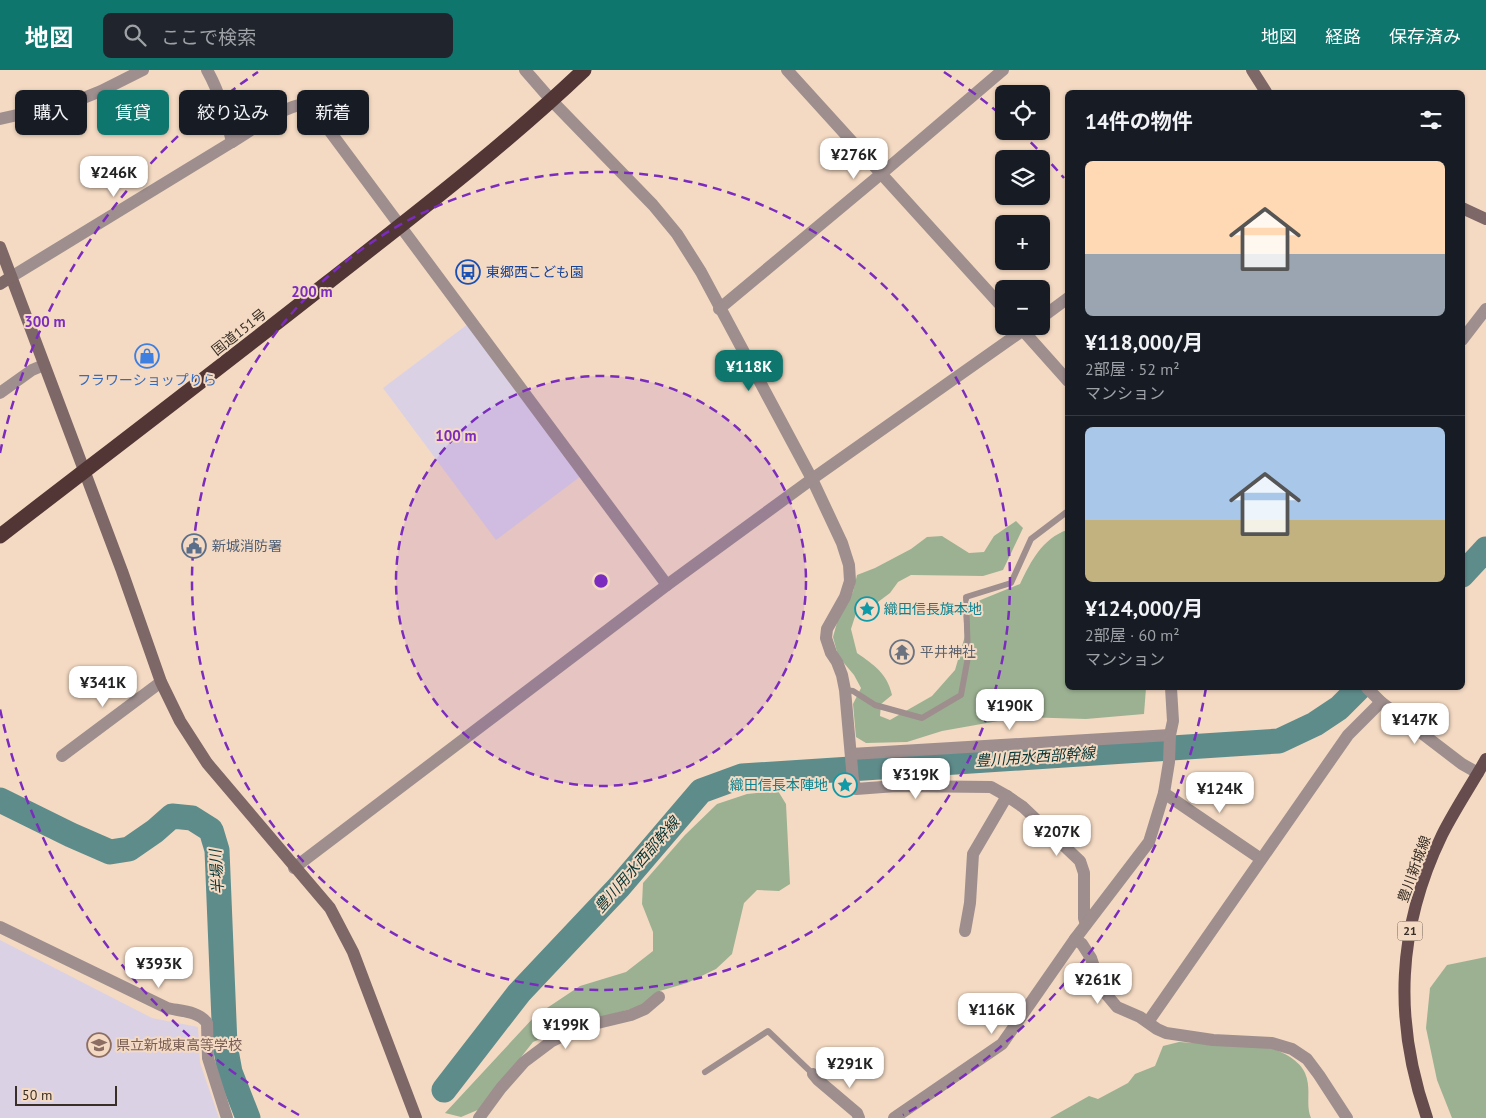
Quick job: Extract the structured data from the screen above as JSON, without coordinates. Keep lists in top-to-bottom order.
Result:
{
  "streets": {
    "highway": ["国道151号"],
    "main road": ["豊川新城線", "21"]
  },
  "water": ["豊川用水西部幹線", "半場川"],
  "places": {
    "bus stop": ["東郷西こども園"],
    "shop": ["フラワーショップりら"],
    "public building": ["新城消防署"],
    "place": ["織田信長旗本地", "織田信長本陣地"],
    "temple": ["平井神社"],
    "school or university": ["県立新城東高等学校"]
  },
  "scale_bar": "50 m",
  "page": {
    "header": "地図",
    "search": "ここで検索",
    "nav": ["地図", "経路", "保存済み"],
    "map_buttons": ["+", "−"],
    "chip": [
      "購入",
      "賃貸",
      "絞り込み",
      "新着"
    ],
    "heading": "14件の物件",
    "price": [
      "¥276K",
      "¥246K",
      "¥118K",
      "¥341K",
      "¥190K",
      "¥147K",
      "¥319K",
      "¥124K",
      "¥207K",
      "¥393K",
      "¥261K",
      "¥116K",
      "¥199K",
      "¥291K"
    ],
    "list": [
      {
        "name": "¥118,000/月",
        "note": "2部屋 · 52 m² · マンション"
      },
      {
        "name": "¥124,000/月",
        "note": "2部屋 · 60 m² · マンション"
      }
    ],
    "scale": "50 m"
  },
  "rings": ["200 m", "300 m", "100 m"]
}
